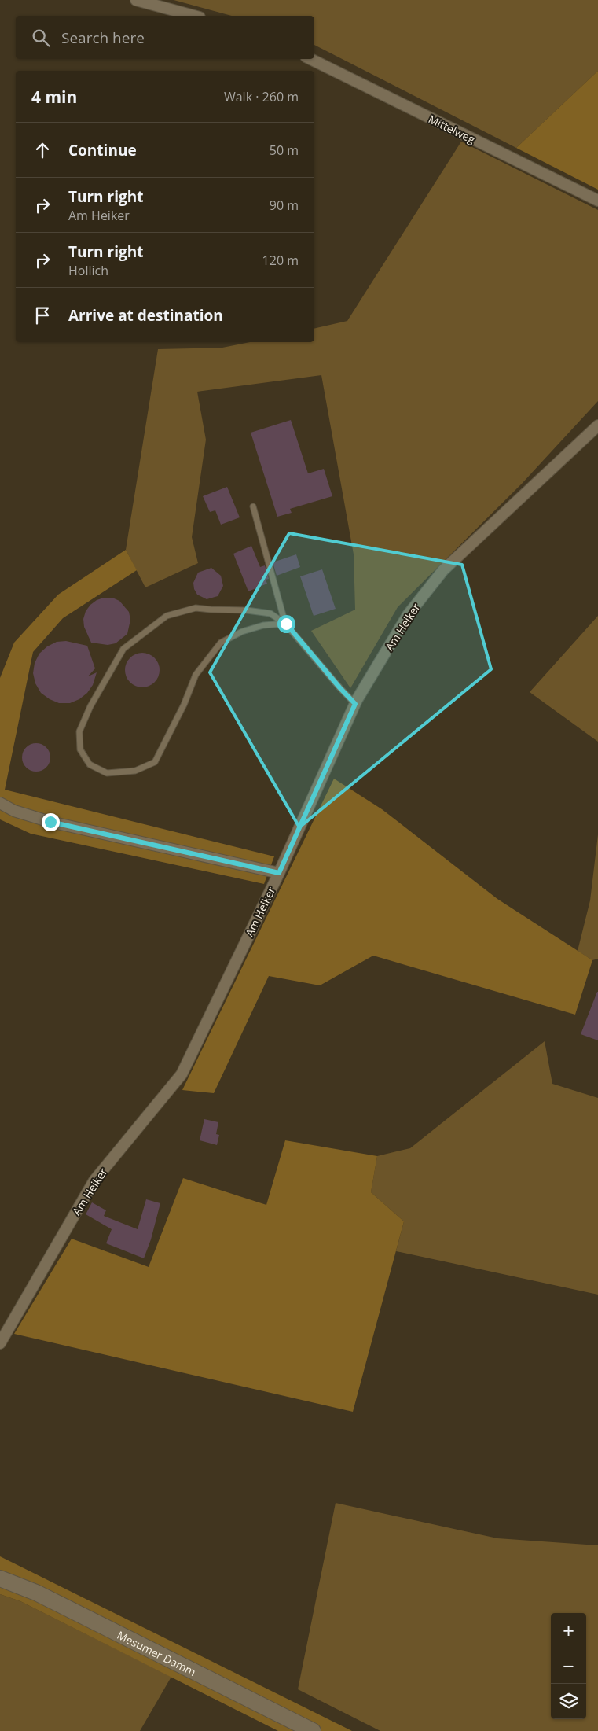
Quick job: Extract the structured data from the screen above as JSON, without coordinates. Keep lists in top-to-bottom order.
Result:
{
  "streets": {
    "main road": ["Mesumer Damm"],
    "street": ["Mittelweg", "Am Heiker"]
  },
  "page": {
    "search": "Search here",
    "heading": ["4 min", "Walk · 260 m"],
    "list": [
      ["Continue", "50 m"],
      ["Turn right", "Am Heiker", "90 m"],
      ["Turn right", "Hollich", "120 m"],
      "Arrive at destination"
    ],
    "map_buttons": ["+", "−"]
  }
}
